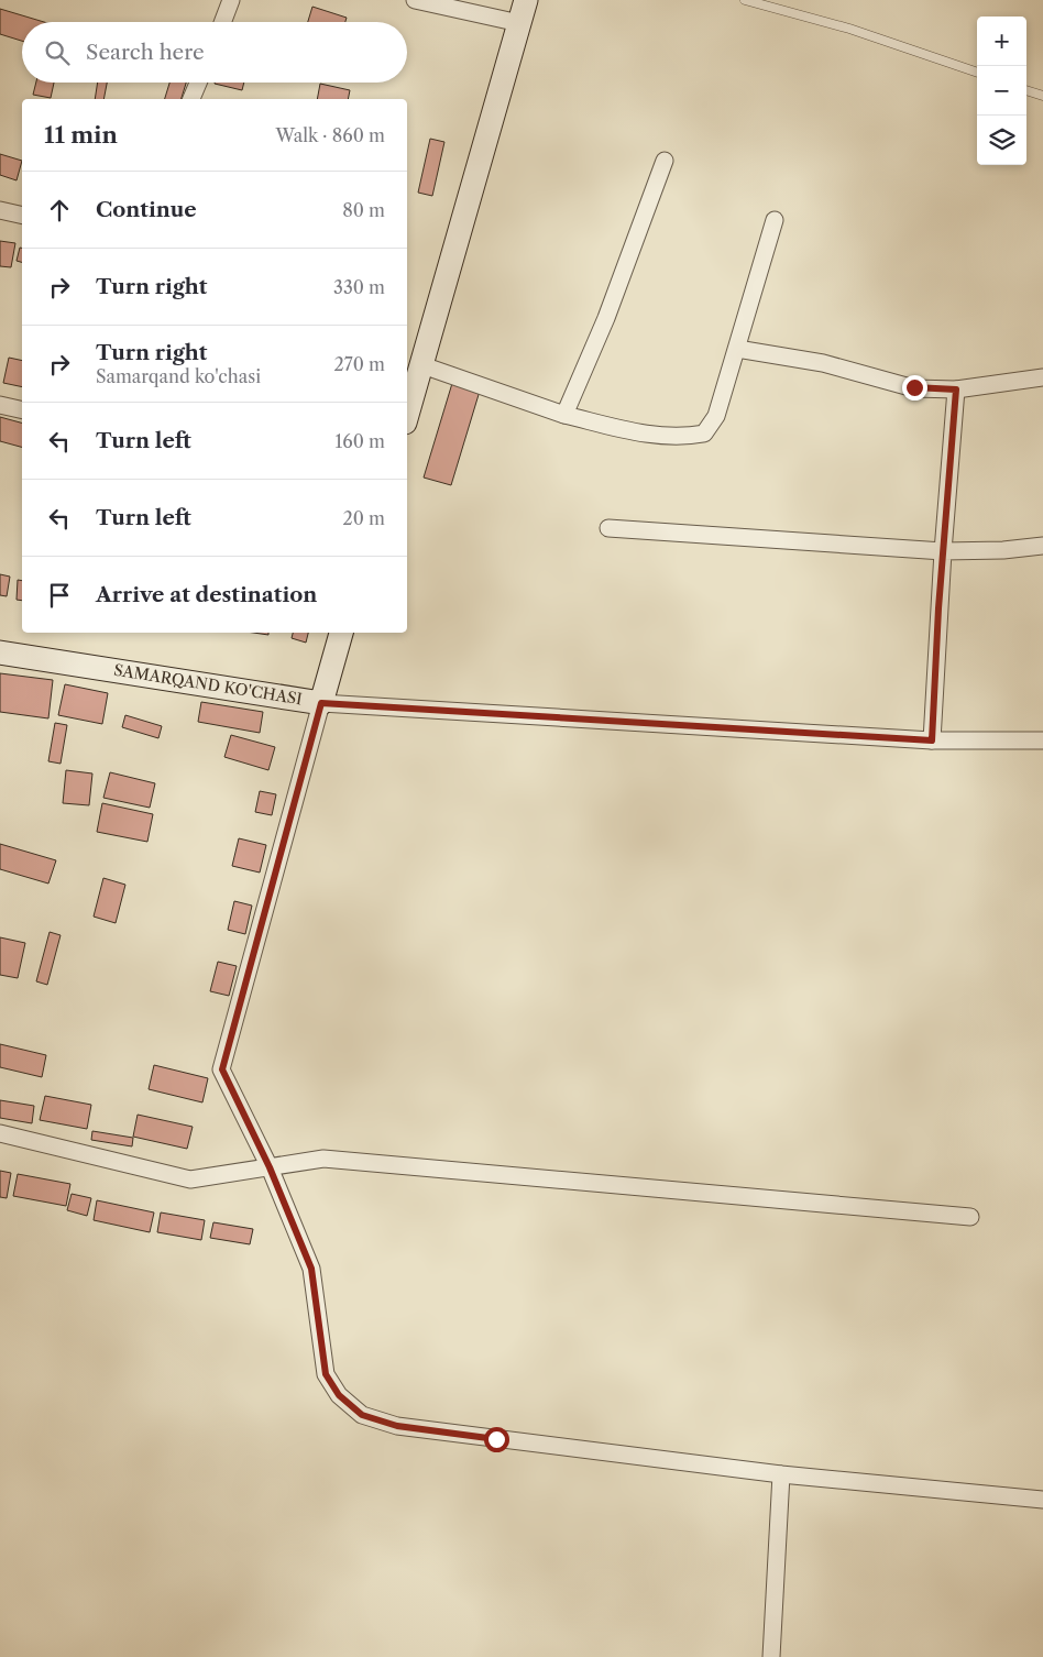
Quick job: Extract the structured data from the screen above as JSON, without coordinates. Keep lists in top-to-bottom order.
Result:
{
  "streets": {
    "street": ["SAMARQAND KO'CHASI"]
  },
  "page": {
    "map_buttons": ["+", "−"],
    "search": "Search here",
    "heading": ["11 min", "Walk · 860 m"],
    "list": [
      ["Continue", "80 m"],
      ["Turn right", "330 m"],
      ["Turn right", "Samarqand ko'chasi", "270 m"],
      ["Turn left", "160 m"],
      ["Turn left", "20 m"],
      "Arrive at destination"
    ]
  }
}
